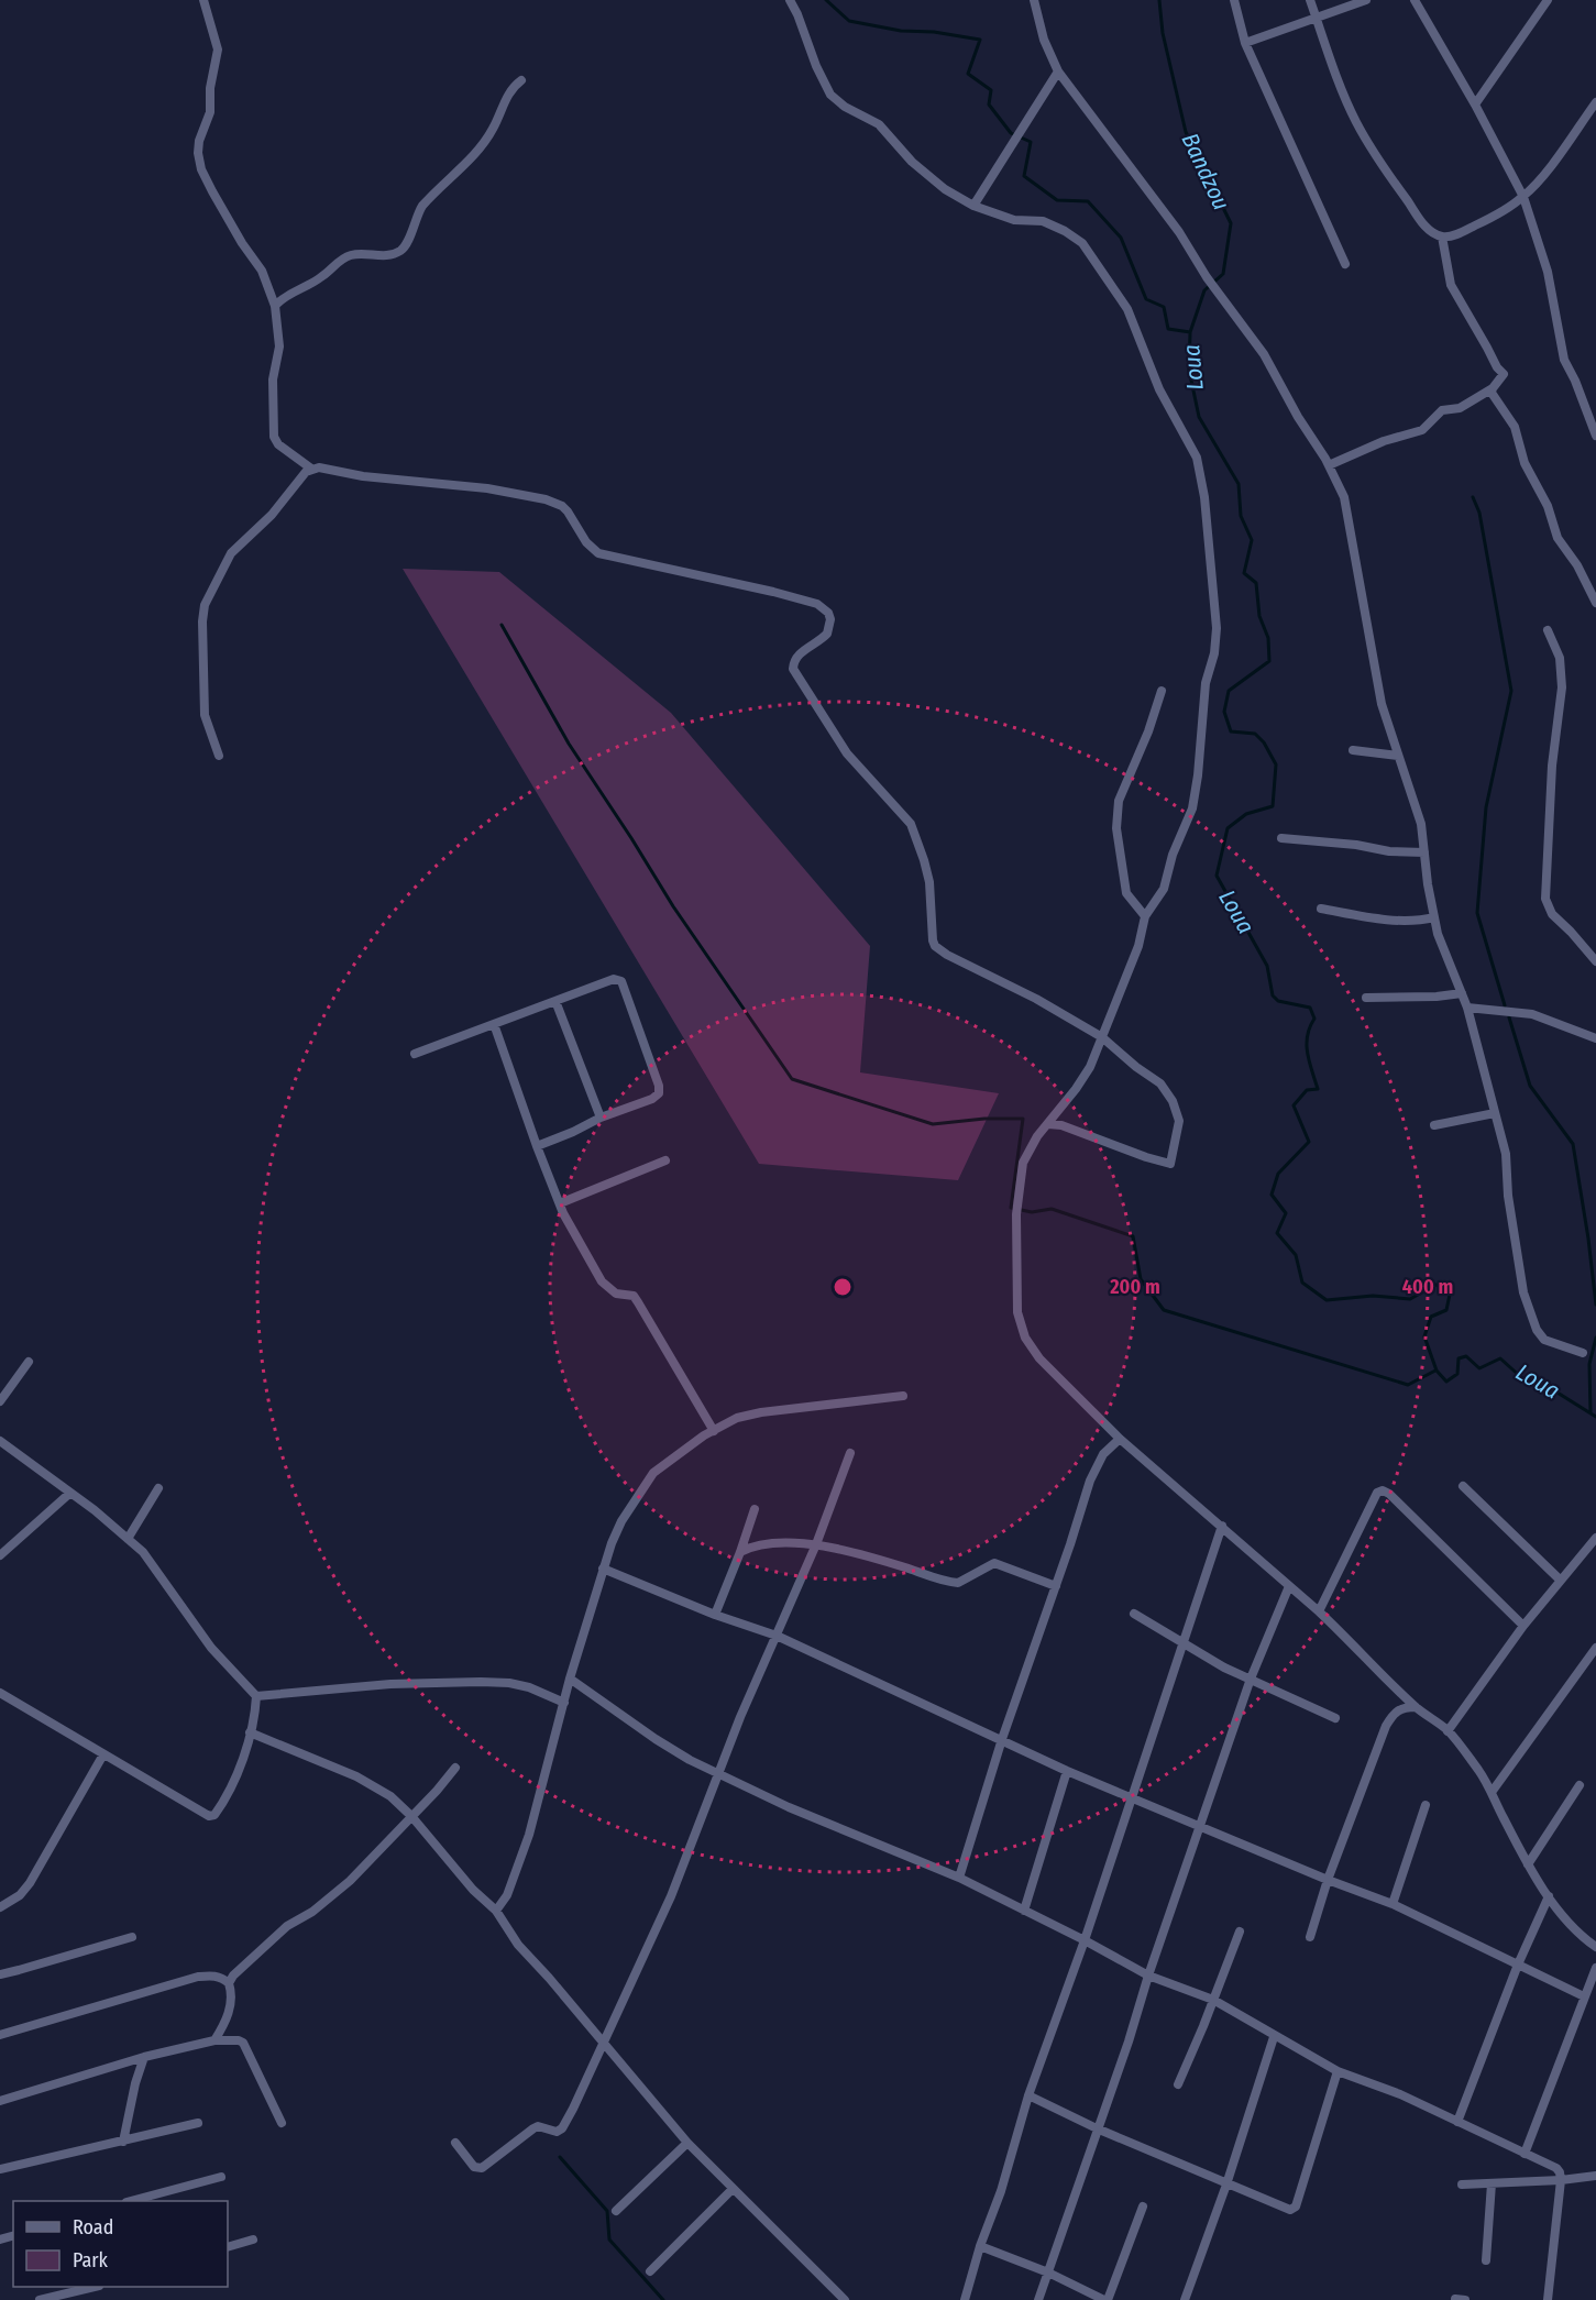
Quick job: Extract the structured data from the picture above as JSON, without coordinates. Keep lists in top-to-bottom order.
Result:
{
  "water": ["Bandzou", "Loua"],
  "legend": ["Road", "Park"],
  "rings": ["200 m", "400 m"]
}
